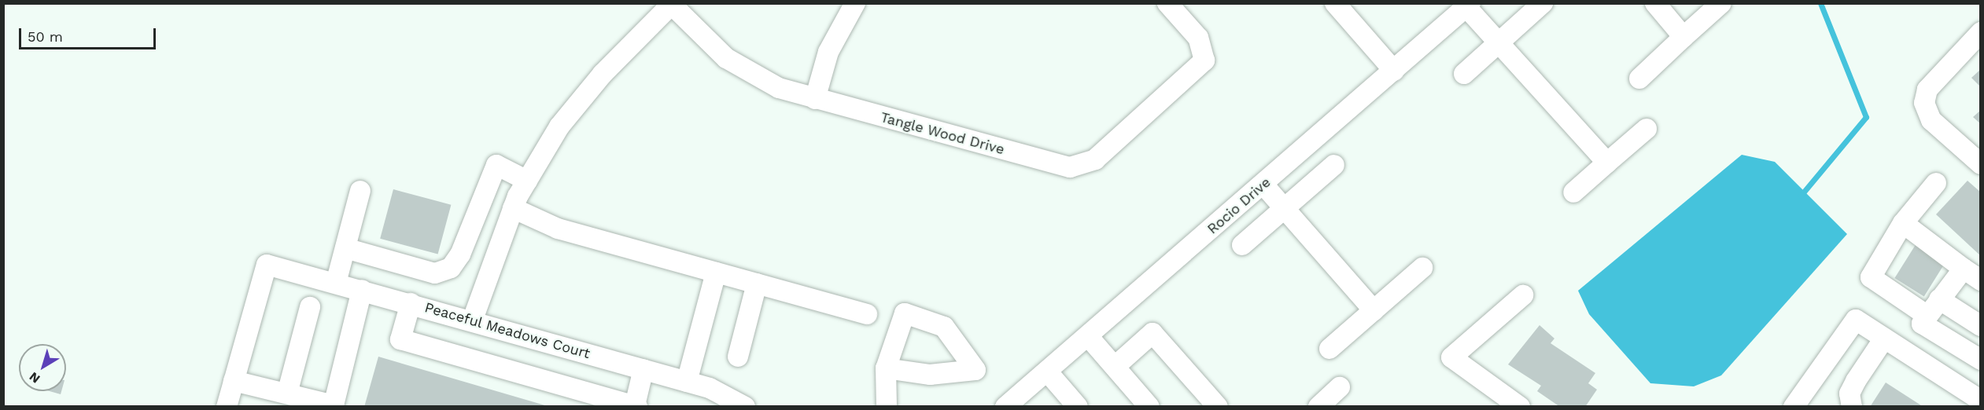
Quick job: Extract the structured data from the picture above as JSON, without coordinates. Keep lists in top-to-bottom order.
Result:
{
  "streets": {
    "street": ["Tangle Wood Drive", "Rocio Drive", "Peaceful Meadows Court"]
  },
  "scale_bar": "50 m",
  "north": "bottom left"
}
